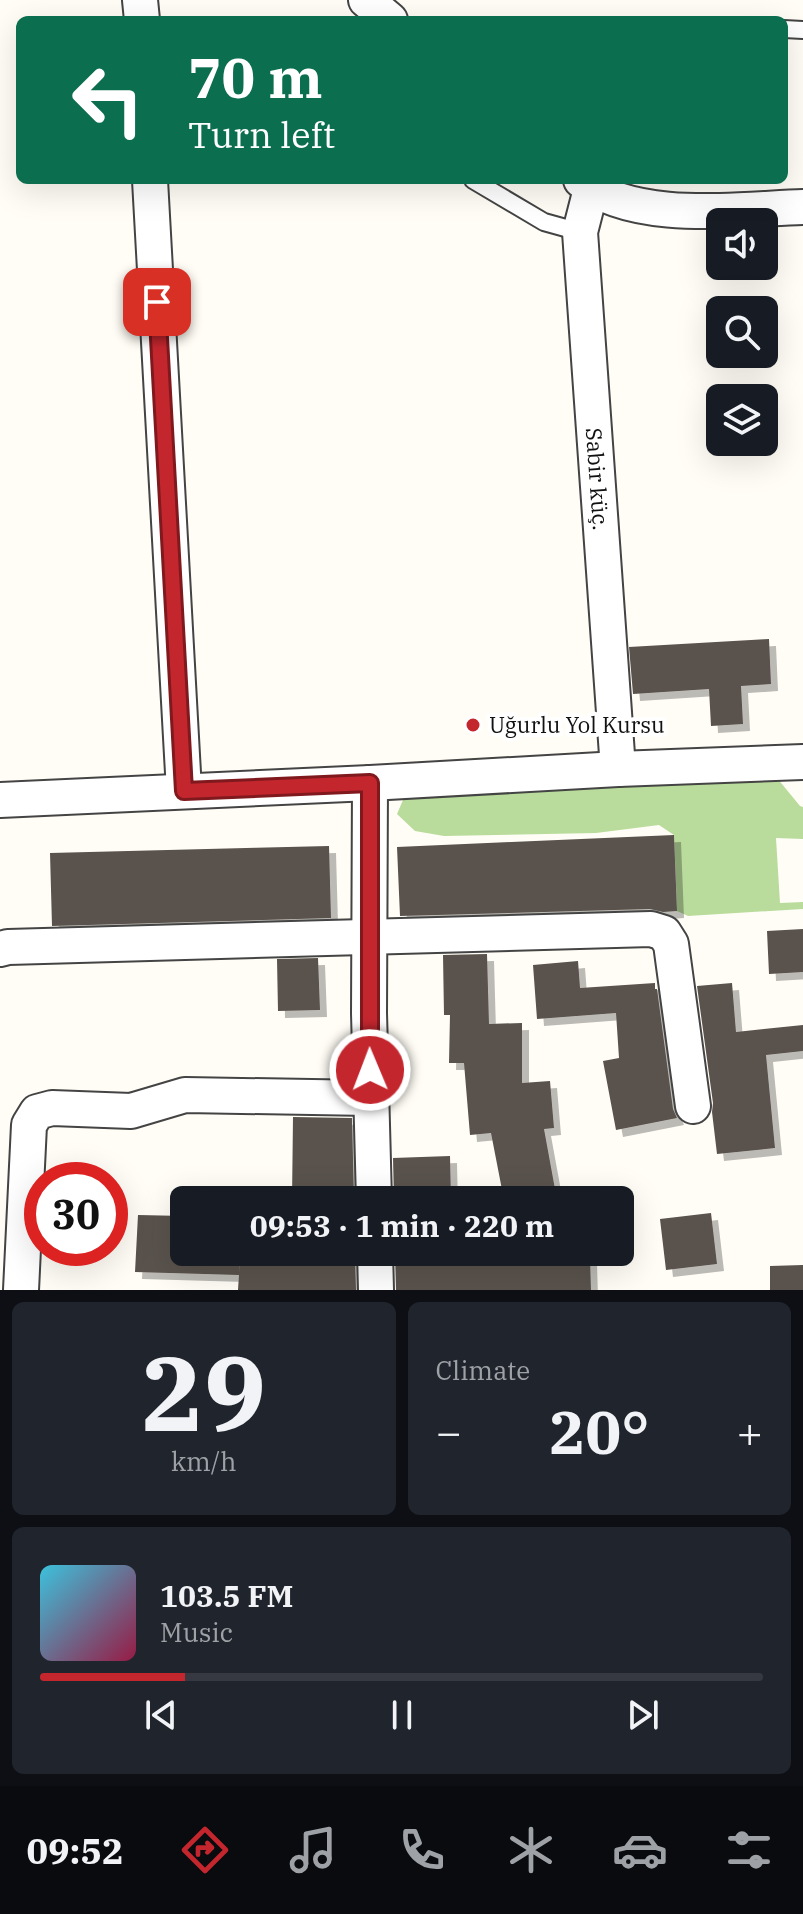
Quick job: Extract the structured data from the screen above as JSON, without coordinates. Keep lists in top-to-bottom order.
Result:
{
  "streets": {
    "street": ["Sabir küç."]
  },
  "places": ["Uğurlu Yol Kursu"],
  "page": {
    "turn": ["70 m", "Turn left"],
    "limit": "30",
    "trip": "09:53 · 1 min · 220 m",
    "tile": [
      ["29", "km/h"],
      "Climate"
    ],
    "heat": ["−", "20°", "+"],
    "song": ["103.5 FM", "Music"],
    "tabs": "09:52"
  }
}
